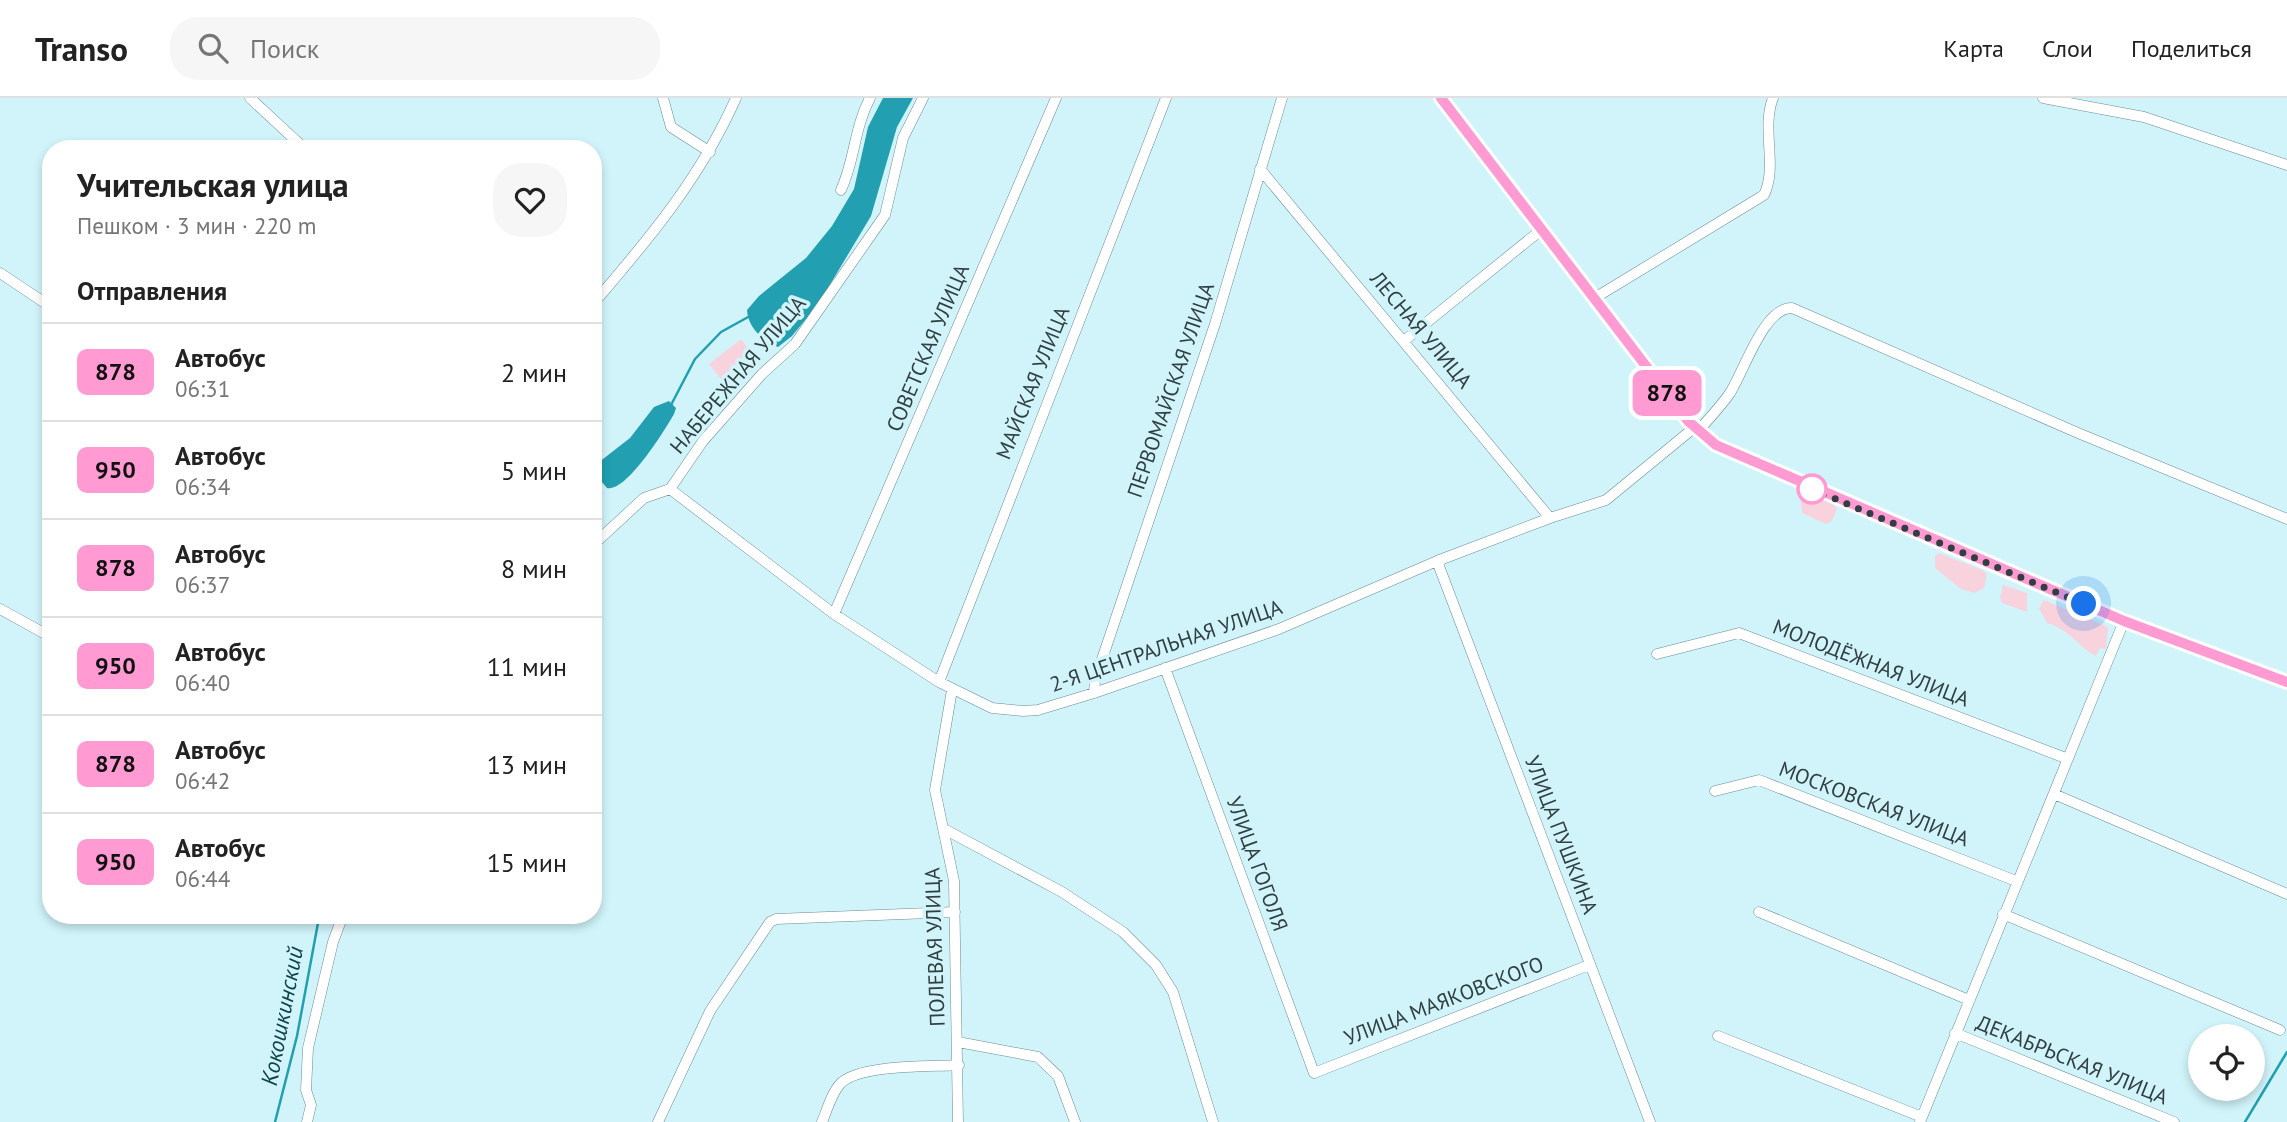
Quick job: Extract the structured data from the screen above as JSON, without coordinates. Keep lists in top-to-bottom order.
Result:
{
  "streets": {
    "street": [
      "ЛЕСНАЯ УЛИЦА",
      "СОВЕТСКАЯ УЛИЦА",
      "НАБЕРЕЖНАЯ УЛИЦА",
      "МАЙСКАЯ УЛИЦА",
      "ПЕРВОМАЙСКАЯ УЛИЦА",
      "2-Я ЦЕНТРАЛЬНАЯ УЛИЦА",
      "МОЛОДЁЖНАЯ УЛИЦА",
      "МОСКОВСКАЯ УЛИЦА",
      "УЛИЦА ПУШКИНА",
      "УЛИЦА ГОГОЛЯ",
      "ПОЛЕВАЯ УЛИЦА",
      "УЛИЦА МАЯКОВСКОГО",
      "ДЕКАБРЬСКАЯ УЛИЦА"
    ]
  },
  "crossings": [
    ["ЛЕСНАЯ УЛИЦА", "ПЕРВОМАЙСКАЯ УЛИЦА"],
    ["ЛЕСНАЯ УЛИЦА", "2-Я ЦЕНТРАЛЬНАЯ УЛИЦА"],
    ["СОВЕТСКАЯ УЛИЦА", "2-Я ЦЕНТРАЛЬНАЯ УЛИЦА"],
    ["НАБЕРЕЖНАЯ УЛИЦА", "2-Я ЦЕНТРАЛЬНАЯ УЛИЦА"],
    ["МАЙСКАЯ УЛИЦА", "2-Я ЦЕНТРАЛЬНАЯ УЛИЦА"],
    ["ПЕРВОМАЙСКАЯ УЛИЦА", "2-Я ЦЕНТРАЛЬНАЯ УЛИЦА"],
    ["2-Я ЦЕНТРАЛЬНАЯ УЛИЦА", "УЛИЦА ПУШКИНА"],
    ["2-Я ЦЕНТРАЛЬНАЯ УЛИЦА", "УЛИЦА ГОГОЛЯ"],
    ["2-Я ЦЕНТРАЛЬНАЯ УЛИЦА", "ПОЛЕВАЯ УЛИЦА"],
    ["УЛИЦА ПУШКИНА", "УЛИЦА МАЯКОВСКОГО"],
    ["УЛИЦА ГОГОЛЯ", "УЛИЦА МАЯКОВСКОГО"]
  ],
  "water": ["Кокошкинский"],
  "lines": ["bus line 878"],
  "page": {
    "header": "Transo",
    "search": "Поиск",
    "nav": ["Карта", "Слои", "Поделиться"],
    "on_map": "878",
    "heading": [
      ["Учительская улица", "Пешком · 3 мин · 220 m"],
      "Отправления"
    ],
    "list": [
      {
        "mark": "878",
        "name": "Автобус",
        "note": "06:31",
        "value": "2 мин"
      },
      {
        "mark": "950",
        "name": "Автобус",
        "note": "06:34",
        "value": "5 мин"
      },
      {
        "mark": "878",
        "name": "Автобус",
        "note": "06:37",
        "value": "8 мин"
      },
      {
        "mark": "950",
        "name": "Автобус",
        "note": "06:40",
        "value": "11 мин"
      },
      {
        "mark": "878",
        "name": "Автобус",
        "note": "06:42",
        "value": "13 мин"
      },
      {
        "mark": "950",
        "name": "Автобус",
        "note": "06:44",
        "value": "15 мин"
      }
    ]
  }
}
